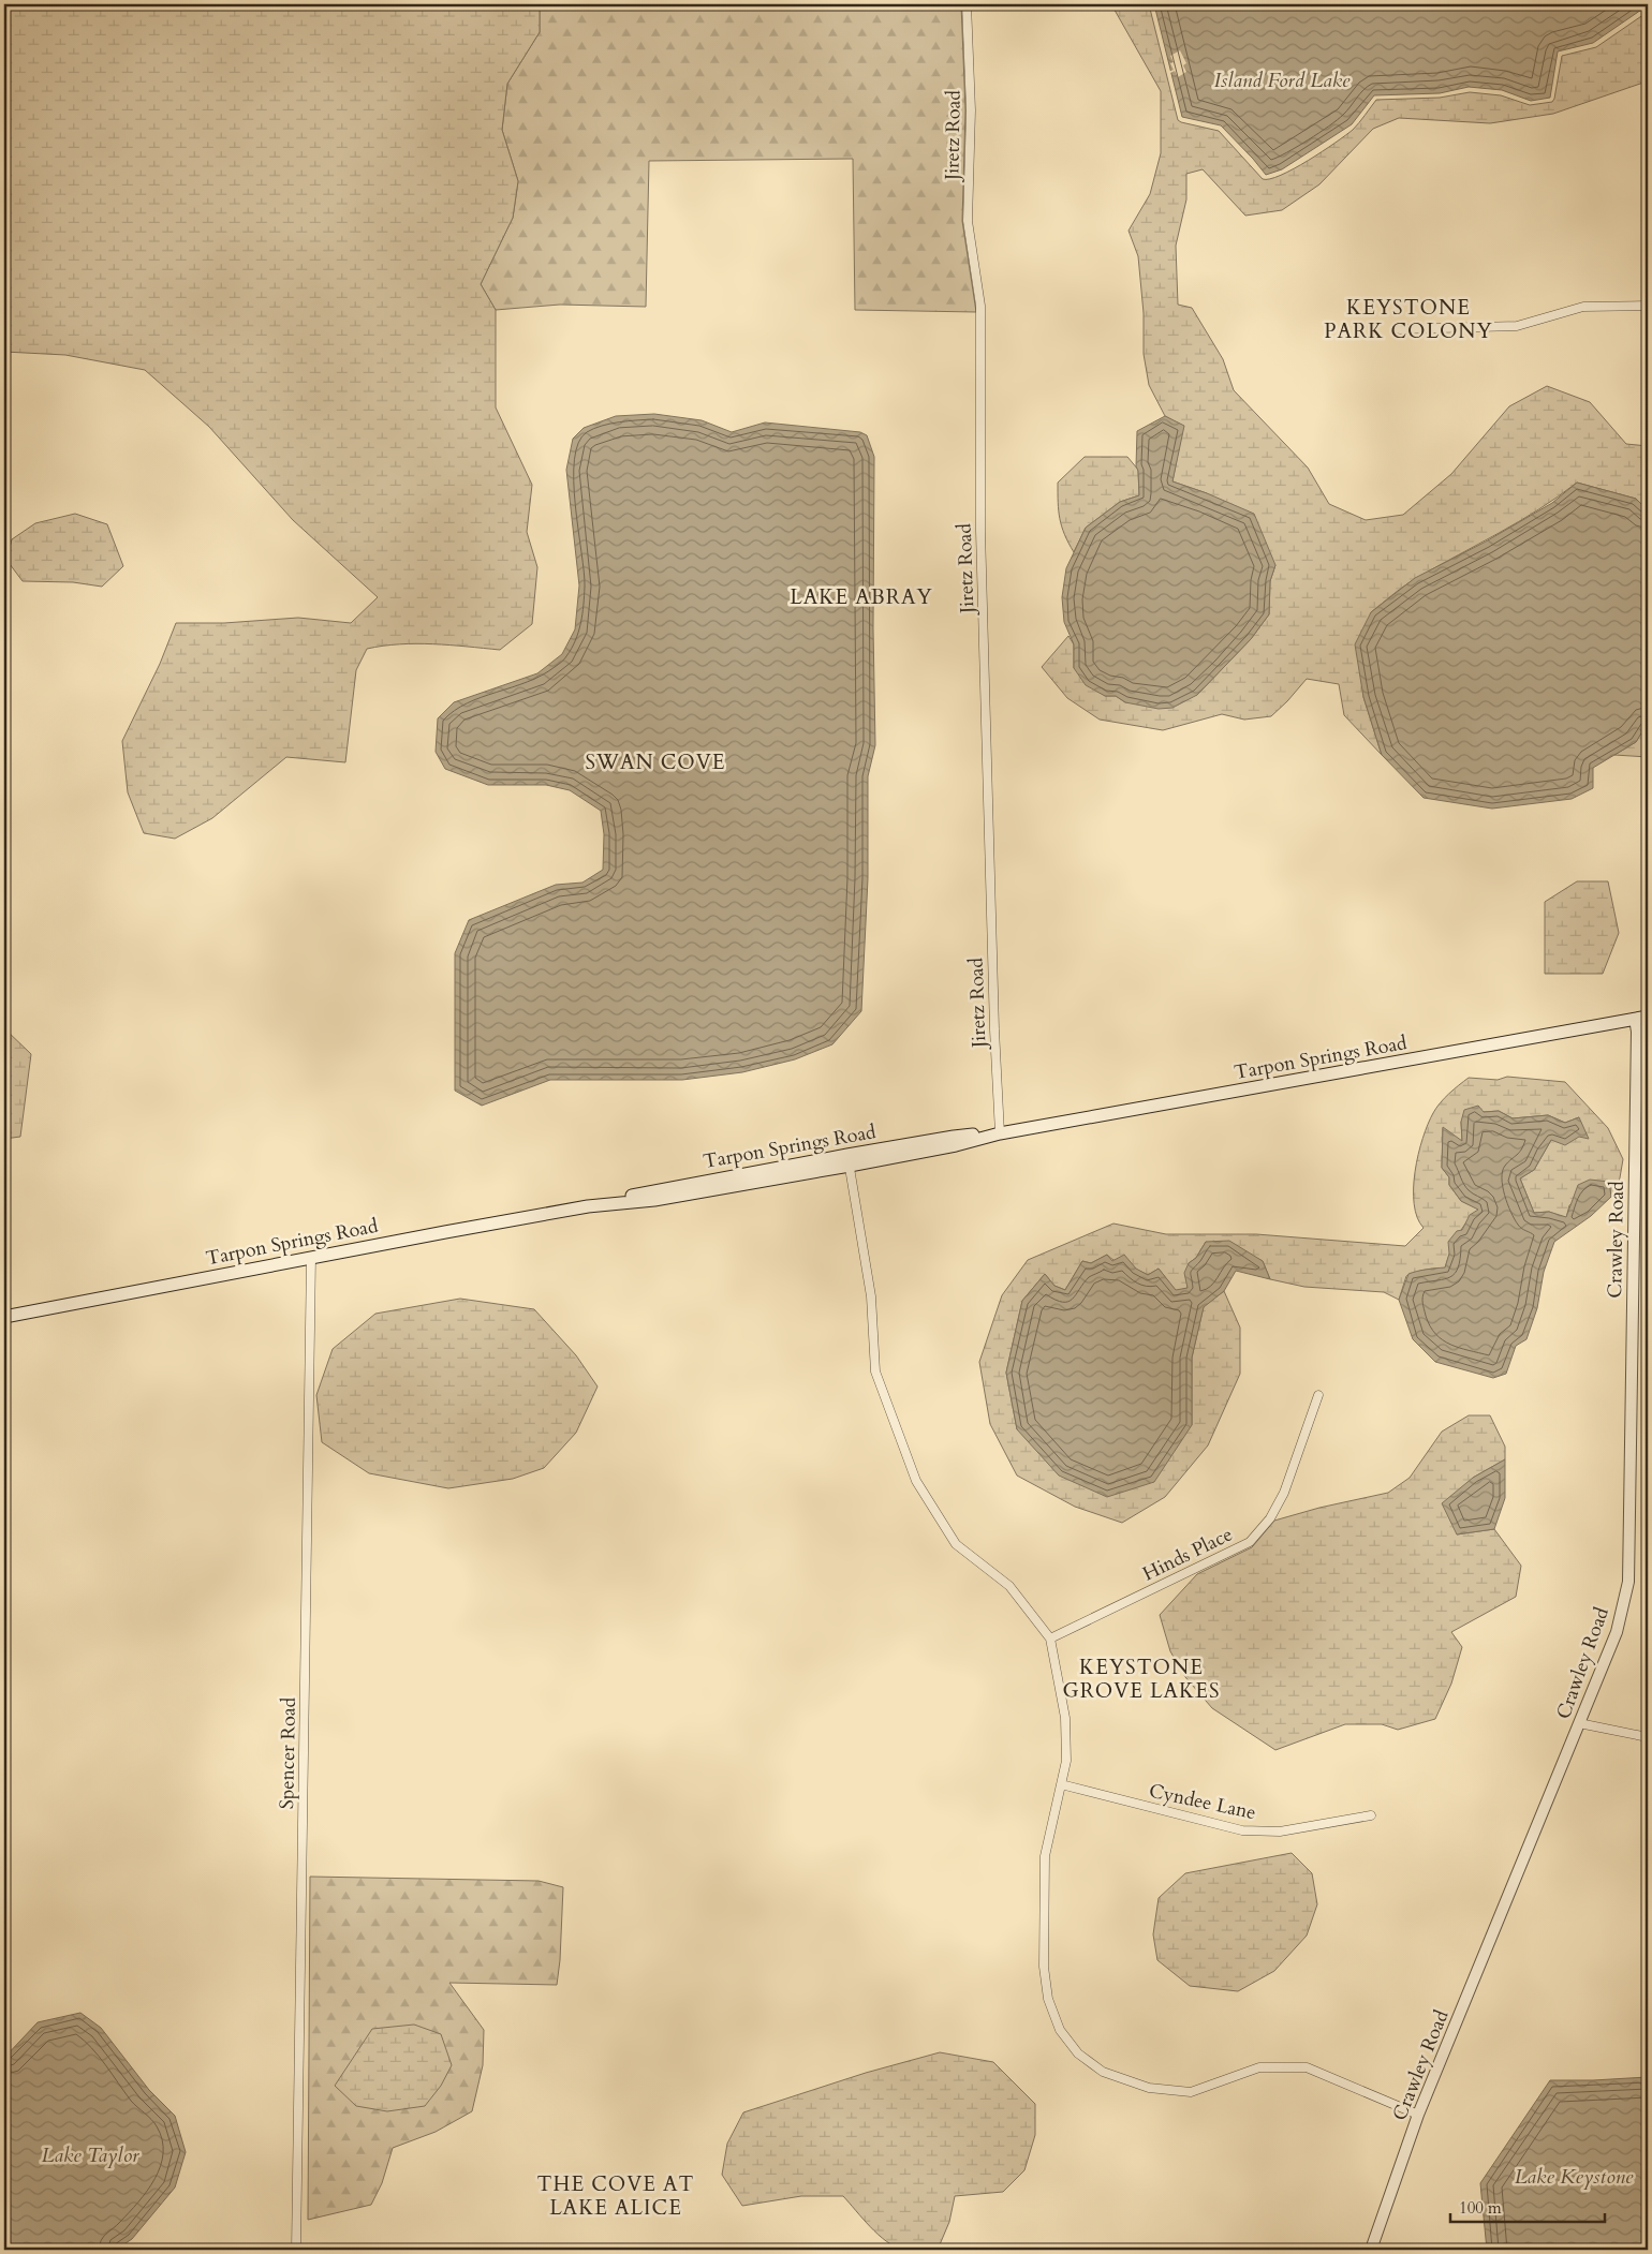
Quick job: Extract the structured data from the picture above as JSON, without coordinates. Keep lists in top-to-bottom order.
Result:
{
  "streets": {
    "main road": ["Tarpon Springs Road"],
    "street": [
      "Jiretz Road",
      "Crawley Road",
      "Hinds Place",
      "Spencer Road",
      "Cyndee Lane"
    ]
  },
  "crossings": [
    ["Jiretz Road", "Tarpon Springs Road"],
    ["Tarpon Springs Road", "Crawley Road"],
    ["Tarpon Springs Road", "Spencer Road"]
  ],
  "districts": [
    "KEYSTONE PARK COLONY",
    "LAKE ABRAY",
    "SWAN COVE",
    "KEYSTONE GROVE LAKES",
    "THE COVE AT LAKE ALICE"
  ],
  "water": ["Island Ford Lake", "Lake Taylor", "Lake Keystone"],
  "scale_bar": "100 m"
}
